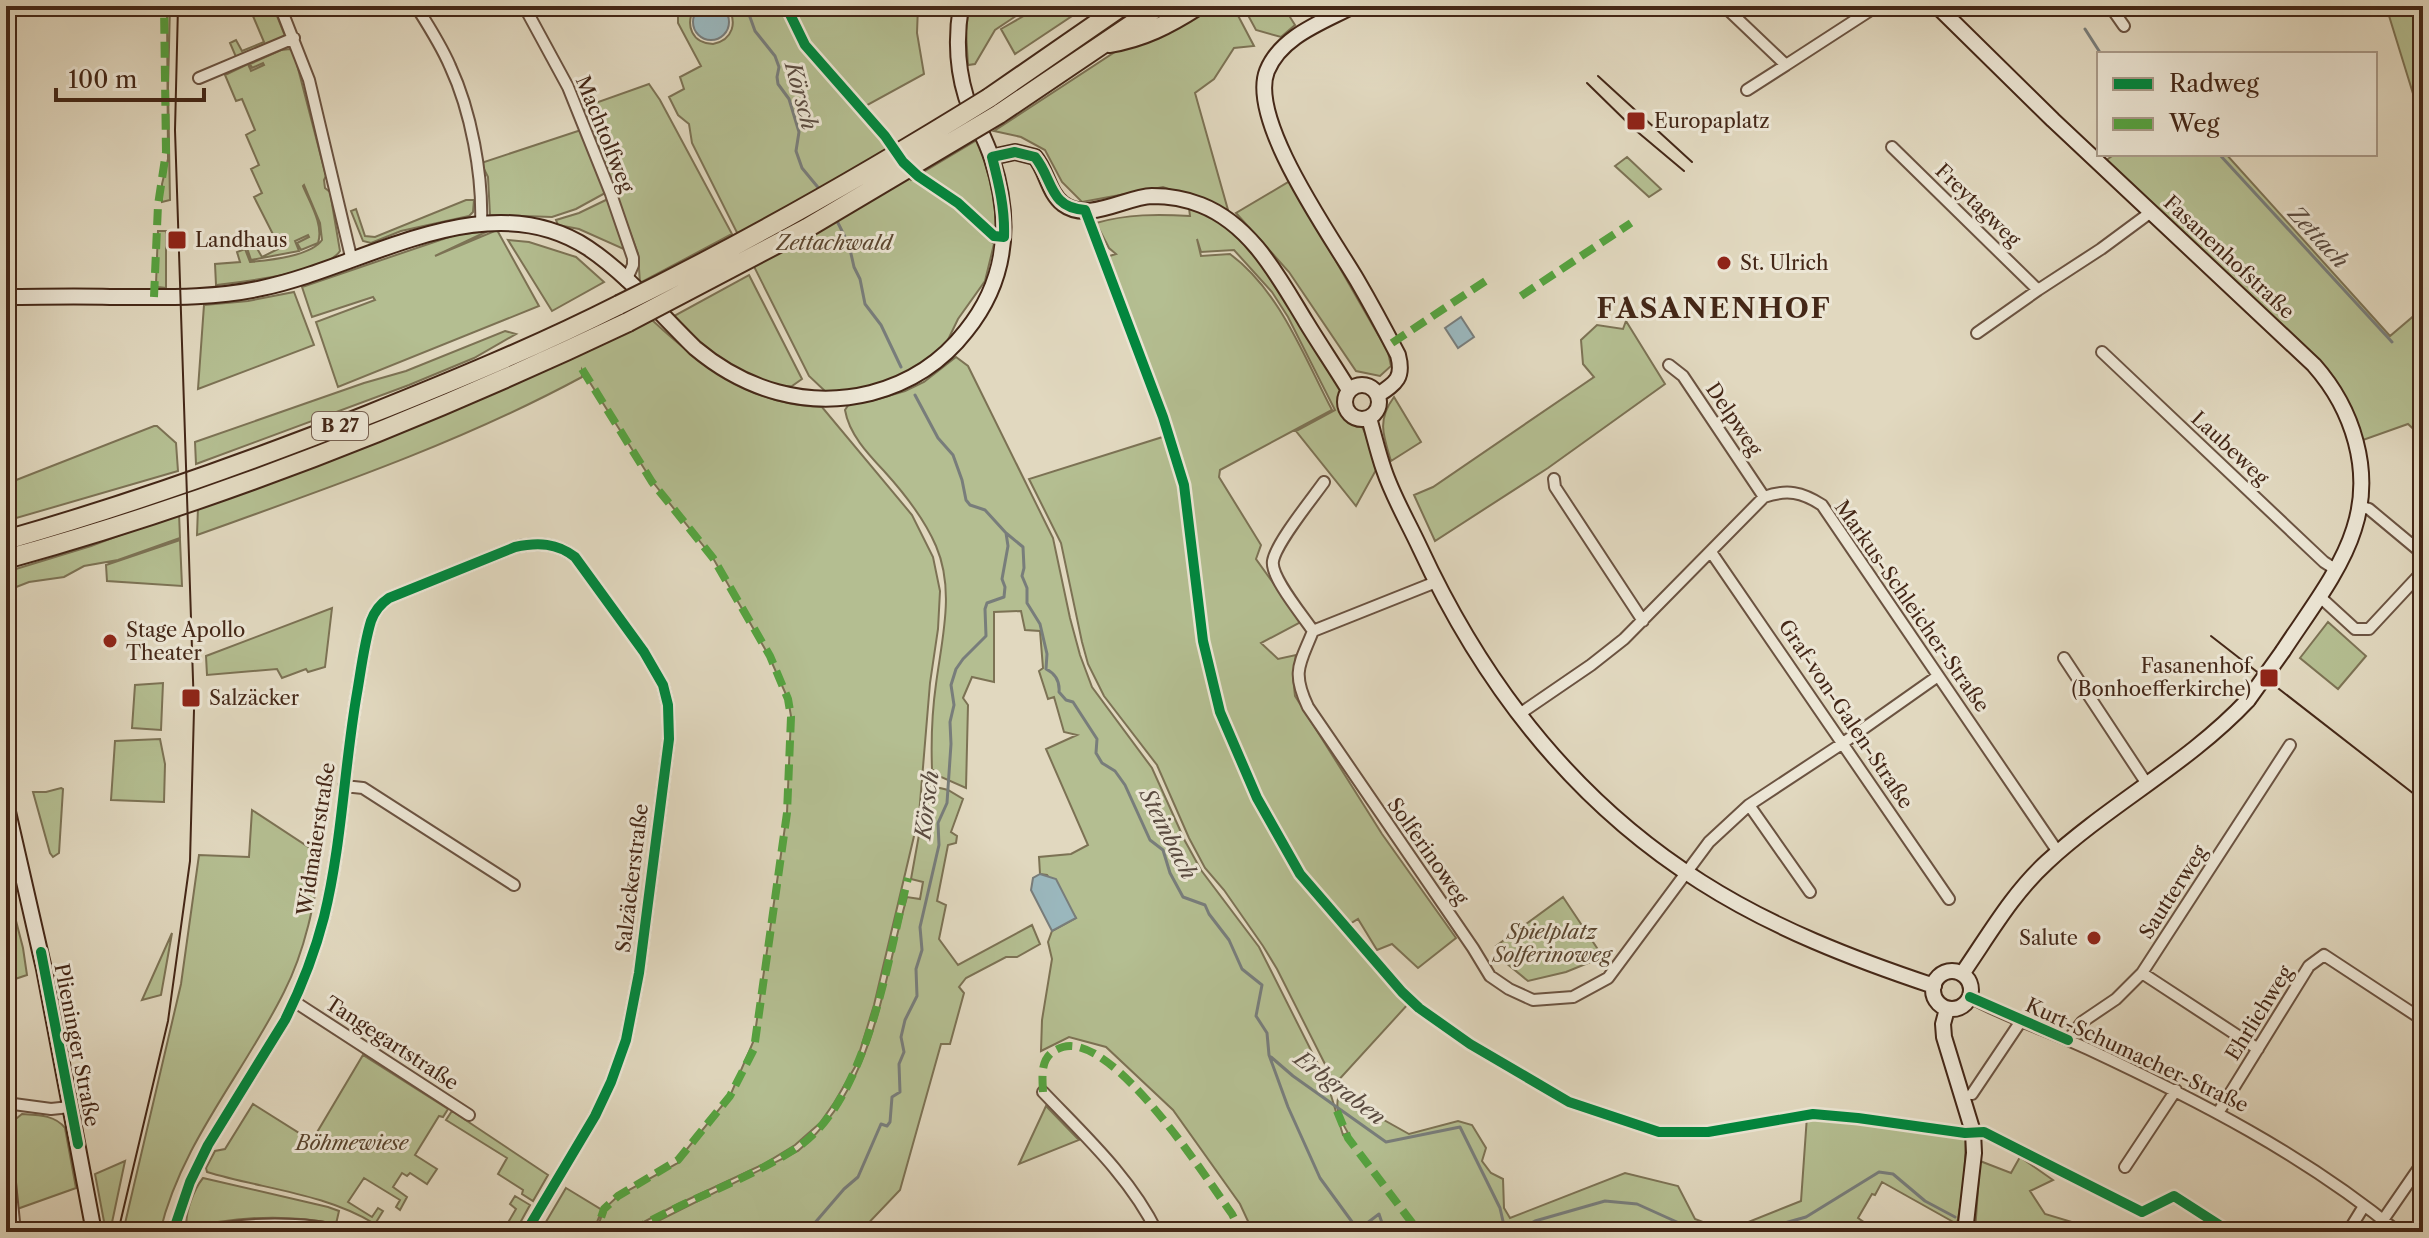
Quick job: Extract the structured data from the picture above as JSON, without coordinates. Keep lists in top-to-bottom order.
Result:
{
  "streets": {
    "highway": ["B 27"],
    "street": [
      "Machtolfweg",
      "Freytagweg",
      "Fasanenhofstraße",
      "Delpweg",
      "Laubeweg",
      "Markus-Schleicher-Straße",
      "Graf-von-Galen-Straße",
      "Widmaierstraße",
      "Solferinoweg",
      "Salzäckerstraße",
      "Sautterweg",
      "Ehrlichweg",
      "Tangegartstraße",
      "Plieninger Straße",
      "Kurt-Schumacher-Straße"
    ]
  },
  "crossings": [
    ["Fasanenhofstraße", "Laubeweg"],
    ["Fasanenhofstraße", "Markus-Schleicher-Straße"],
    ["Fasanenhofstraße", "Kurt-Schumacher-Straße"],
    ["Delpweg", "Markus-Schleicher-Straße"],
    ["Markus-Schleicher-Straße", "Solferinoweg"],
    ["Graf-von-Galen-Straße", "Solferinoweg"],
    ["Widmaierstraße", "Salzäckerstraße"],
    ["Widmaierstraße", "Tangegartstraße"],
    ["Sautterweg", "Kurt-Schumacher-Straße"],
    ["Ehrlichweg", "Kurt-Schumacher-Straße"]
  ],
  "districts": ["FASANENHOF"],
  "water": [
    "Körsch",
    "Zettach",
    "Steinbach",
    "Erbgraben"
  ],
  "parks": ["Zettachwald", "Spielplatz Solferinoweg", "Böhmewiese"],
  "places": {
    "transit": [
      "Europaplatz",
      "Landhaus",
      "Fasanenhof (Bonhoefferkirche)",
      "Salzäcker"
    ],
    "other": ["St. Ulrich", "Stage Apollo Theater", "Salute"]
  },
  "legend": ["Radweg", "Weg"],
  "scale_bar": "100 m"
}
